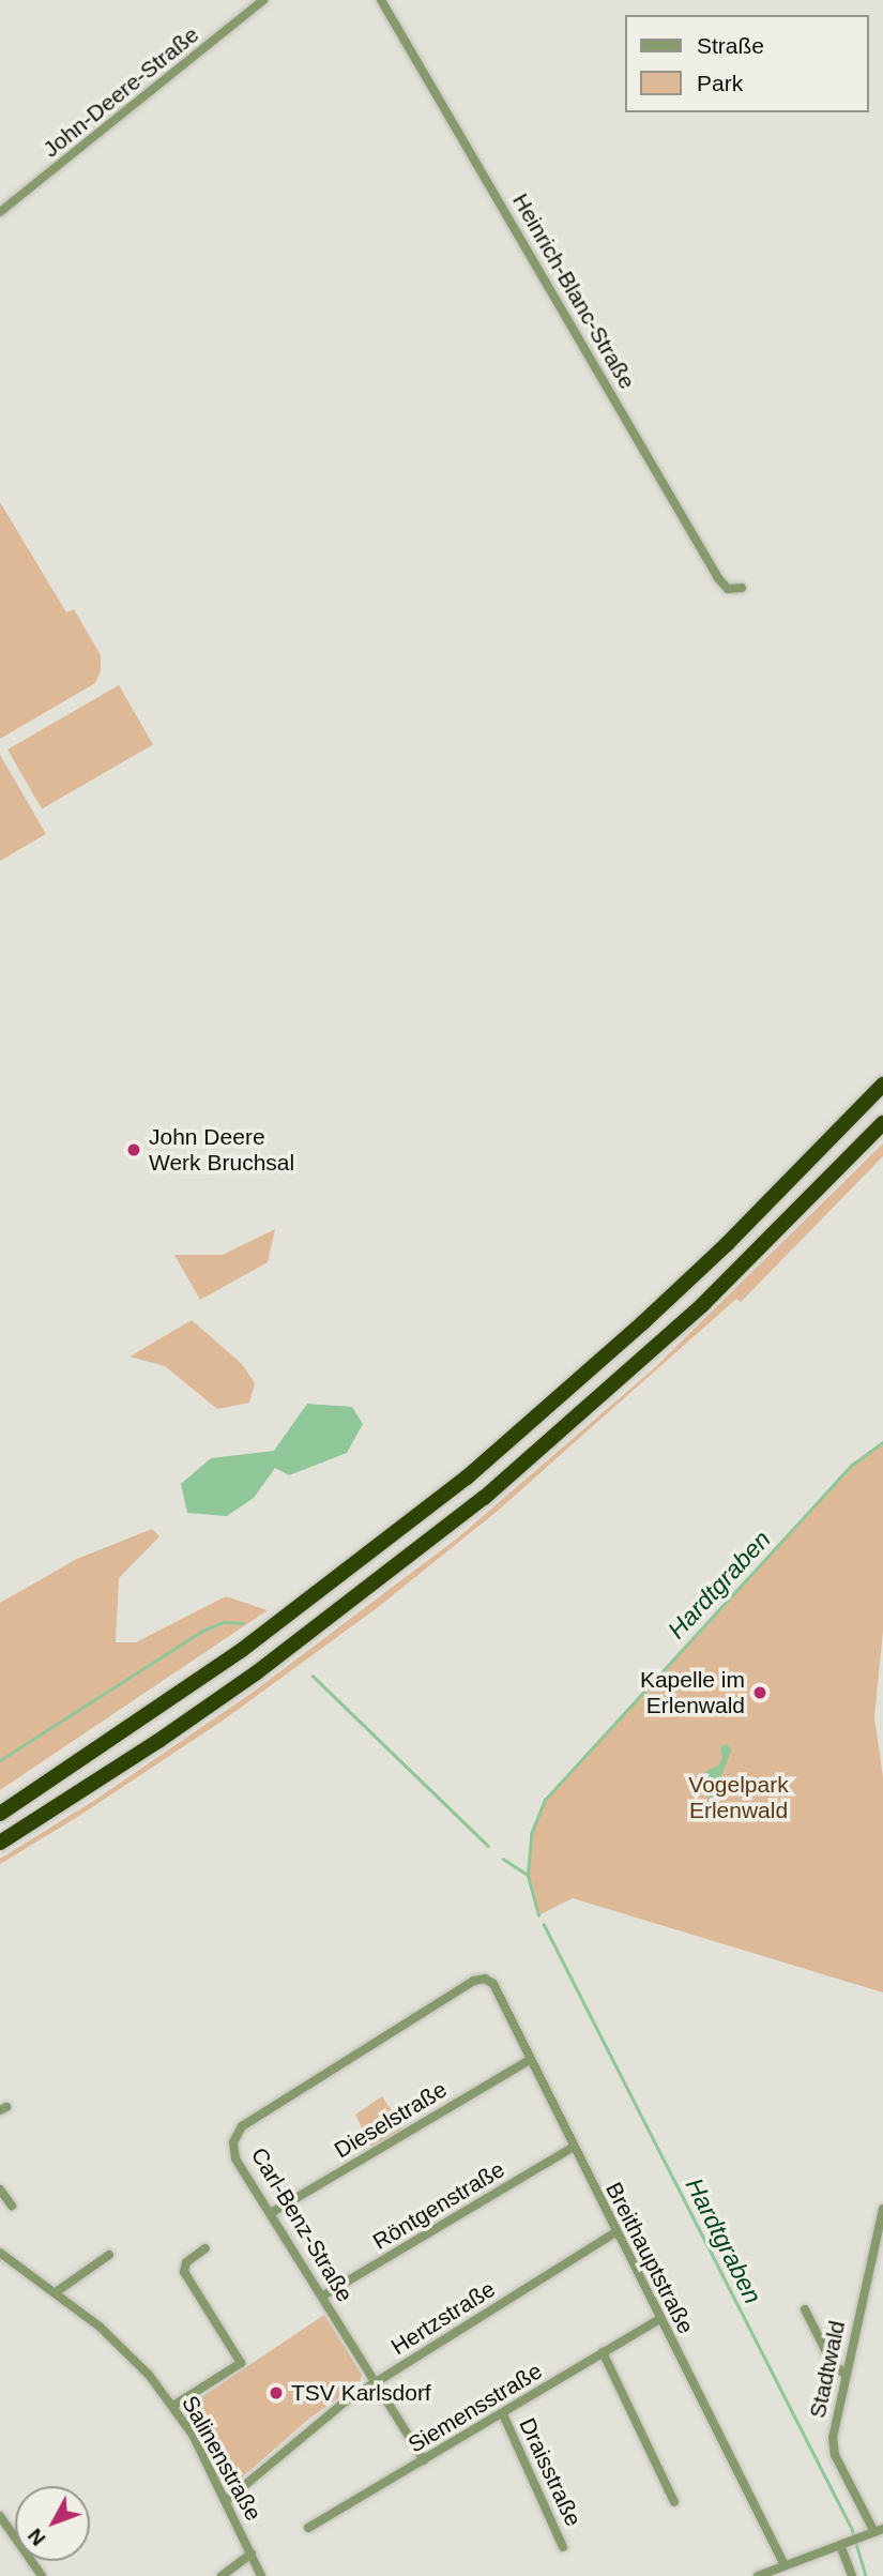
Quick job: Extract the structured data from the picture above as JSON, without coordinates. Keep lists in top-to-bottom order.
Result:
{
  "streets": {
    "street": [
      "John-Deere-Straße",
      "Heinrich-Blanc-Straße",
      "Dieselstraße",
      "Röntgenstraße",
      "Carl-Benz-Straße",
      "Breithauptstraße",
      "Hertzstraße",
      "Stadtwald",
      "Siemensstraße",
      "Salinenstraße",
      "Draisstraße"
    ]
  },
  "crossings": [
    ["Dieselstraße", "Carl-Benz-Straße"],
    ["Dieselstraße", "Breithauptstraße"],
    ["Röntgenstraße", "Carl-Benz-Straße"],
    ["Röntgenstraße", "Breithauptstraße"],
    ["Carl-Benz-Straße", "Breithauptstraße"],
    ["Carl-Benz-Straße", "Hertzstraße"],
    ["Carl-Benz-Straße", "Siemensstraße"],
    ["Breithauptstraße", "Hertzstraße"],
    ["Breithauptstraße", "Siemensstraße"],
    ["Hertzstraße", "Salinenstraße"],
    ["Siemensstraße", "Draisstraße"]
  ],
  "water": ["Hardtgraben"],
  "parks": ["Vogelpark Erlenwald"],
  "places": ["John Deere Werk Bruchsal", "Kapelle im Erlenwald", "TSV Karlsdorf"],
  "legend": ["Straße", "Park"],
  "north": "bottom left"
}
